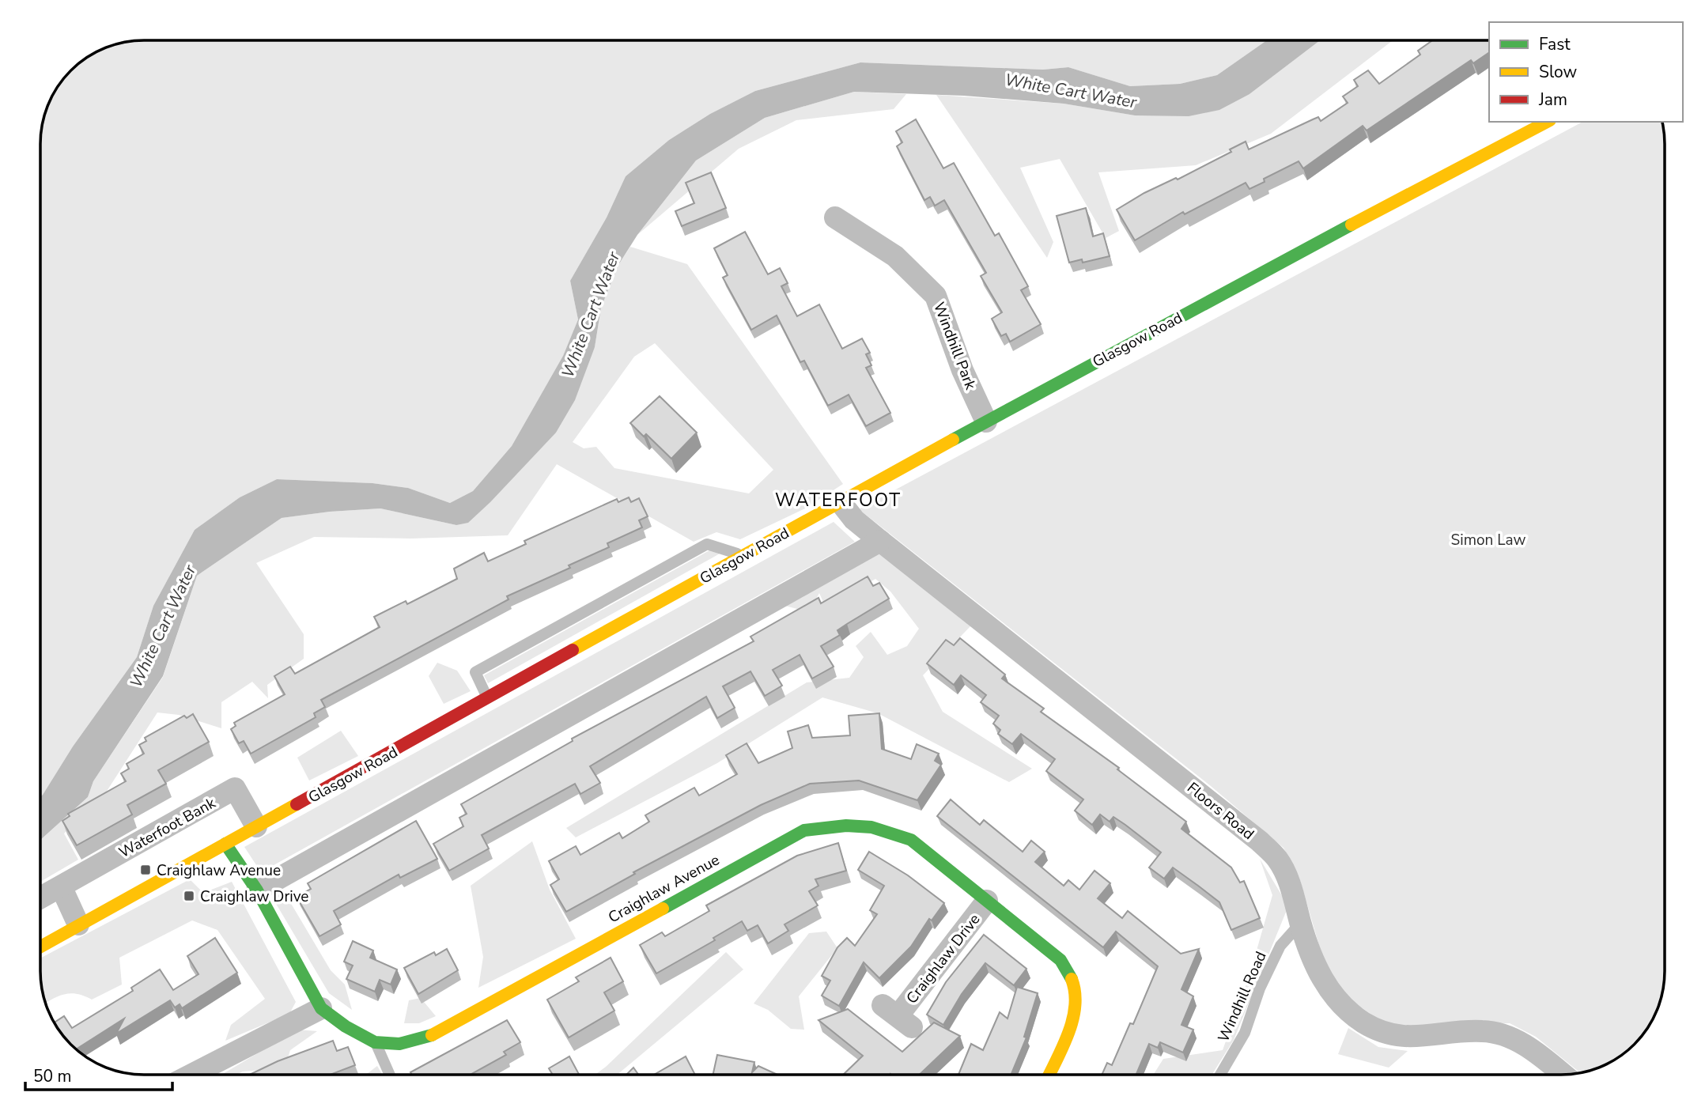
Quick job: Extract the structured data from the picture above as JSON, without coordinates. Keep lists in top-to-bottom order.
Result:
{
  "streets": {
    "main road": ["Glasgow Road", "Craighlaw Avenue"],
    "street": [
      "Windhill Park",
      "Floors Road",
      "Waterfoot Bank",
      "Craighlaw Drive"
    ],
    "lane": ["Windhill Road"]
  },
  "crossings": [
    ["Glasgow Road", "Windhill Park"],
    ["Glasgow Road", "Floors Road"],
    ["Glasgow Road", "Waterfoot Bank"],
    ["Glasgow Road", "Craighlaw Avenue"],
    ["Floors Road", "Windhill Road"],
    ["Craighlaw Avenue", "Craighlaw Drive"]
  ],
  "districts": ["WATERFOOT"],
  "water": ["White Cart Water"],
  "parks": ["Simon Law"],
  "places": {
    "transit": ["Craighlaw Avenue", "Craighlaw Drive"]
  },
  "legend": ["Fast", "Slow", "Jam"],
  "scale_bar": "50 m"
}
